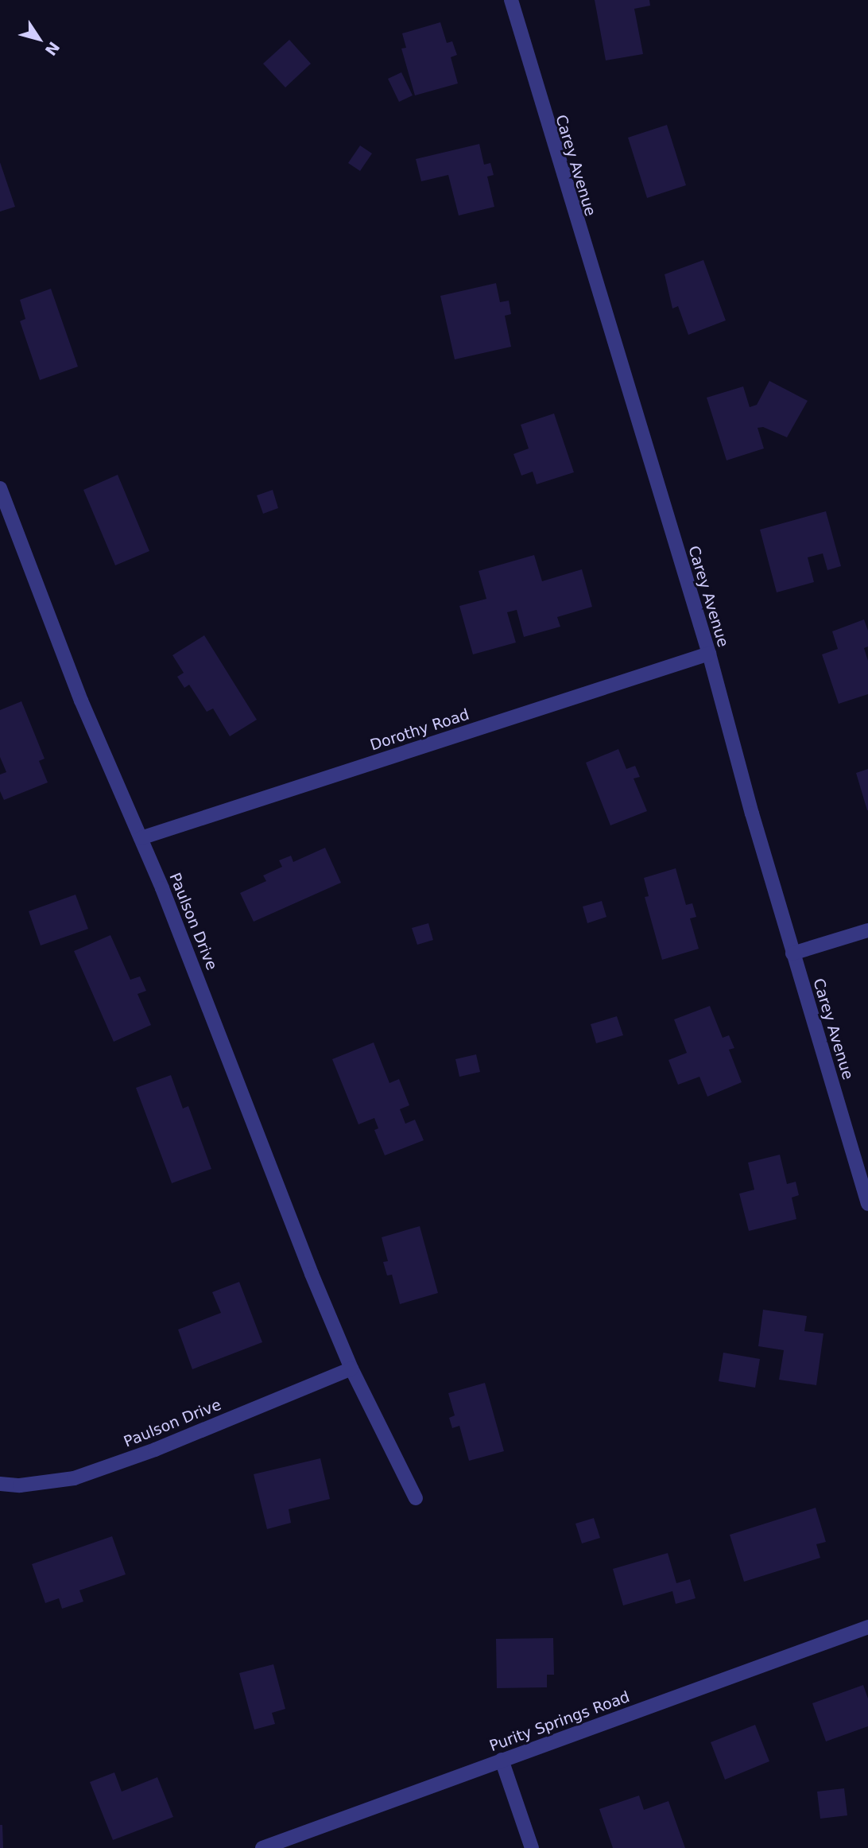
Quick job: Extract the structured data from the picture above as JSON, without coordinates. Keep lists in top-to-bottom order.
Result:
{
  "streets": {
    "street": [
      "Carey Avenue",
      "Dorothy Road",
      "Paulson Drive",
      "Purity Springs Road"
    ]
  },
  "crossings": [
    ["Carey Avenue", "Dorothy Road"],
    ["Dorothy Road", "Paulson Drive"]
  ],
  "north": "bottom right"
}
